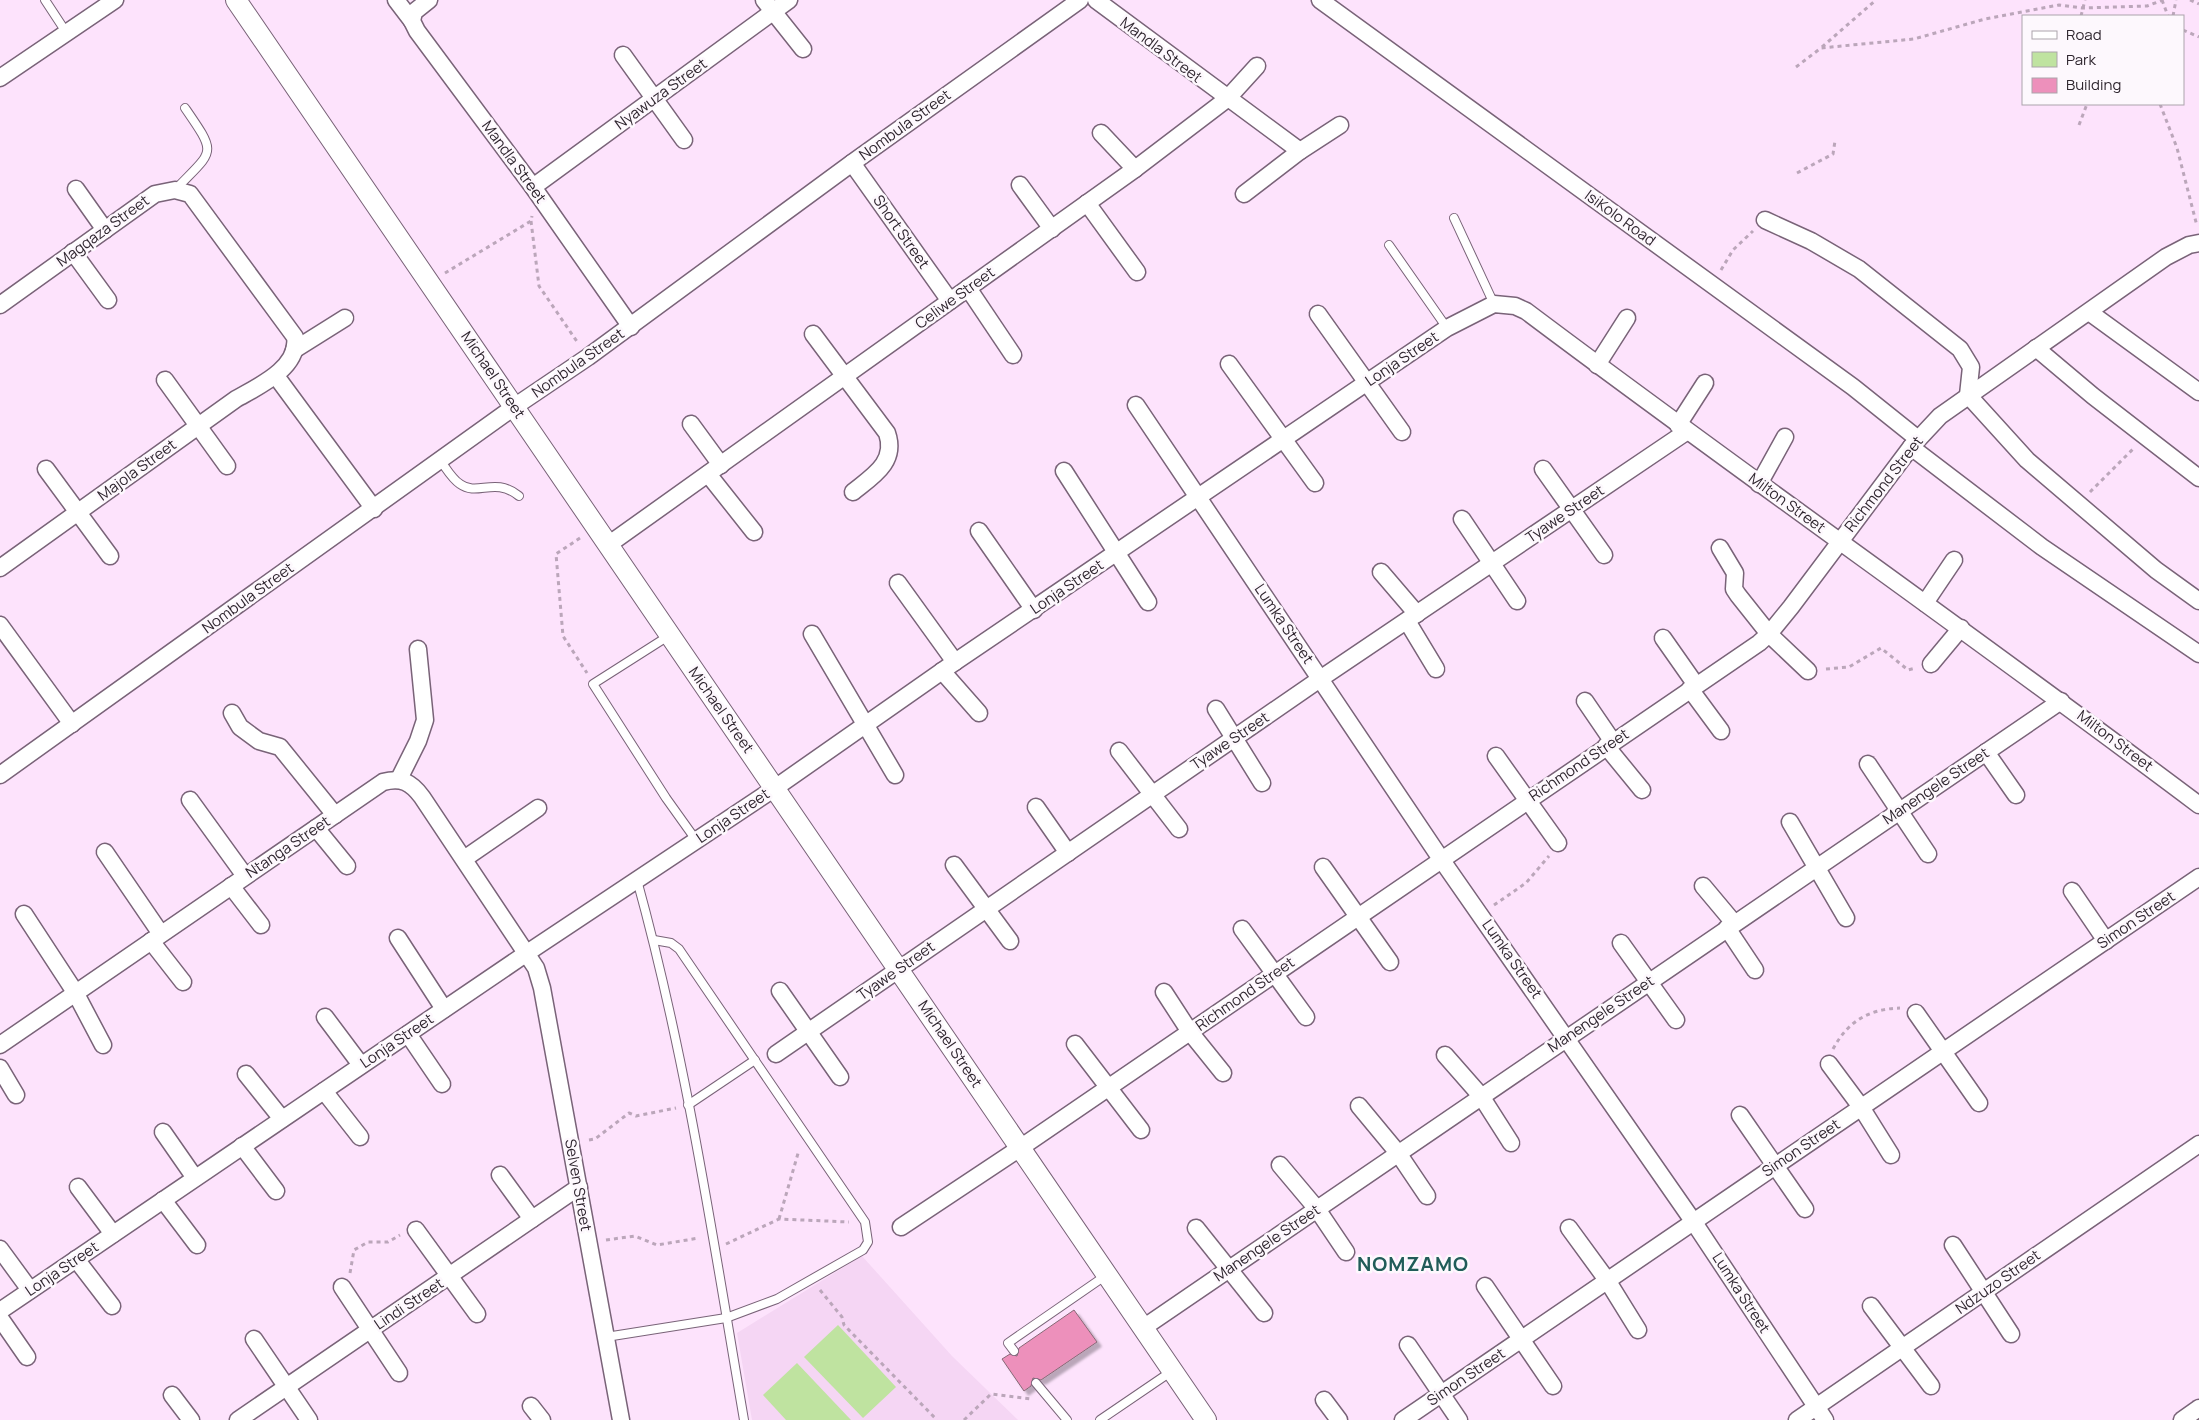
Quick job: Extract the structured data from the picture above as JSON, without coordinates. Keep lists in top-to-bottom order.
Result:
{
  "streets": {
    "street": [
      "Mandla Street",
      "Nyawuza Street",
      "Nombula Street",
      "IsiKolo Road",
      "Magqaza Street",
      "Short Street",
      "Celiwe Street",
      "Lonja Street",
      "Michael Street",
      "Majola Street",
      "Richmond Street",
      "Milton Street",
      "Tyawe Street",
      "Lumka Street",
      "Manengele Street",
      "Ntanga Street",
      "Simon Street",
      "Selven Street",
      "Ndzuzo Street",
      "Lindi Street"
    ]
  },
  "crossings": [
    ["Mandla Street", "Nyawuza Street"],
    ["Mandla Street", "Nombula Street"],
    ["Mandla Street", "Celiwe Street"],
    ["Nombula Street", "Short Street"],
    ["Nombula Street", "Michael Street"],
    ["IsiKolo Road", "Richmond Street"],
    ["Short Street", "Celiwe Street"],
    ["Celiwe Street", "Michael Street"],
    ["Lonja Street", "Michael Street"],
    ["Lonja Street", "Milton Street"],
    ["Lonja Street", "Lumka Street"],
    ["Lonja Street", "Selven Street"],
    ["Michael Street", "Richmond Street"],
    ["Michael Street", "Tyawe Street"],
    ["Michael Street", "Manengele Street"],
    ["Richmond Street", "Milton Street"],
    ["Richmond Street", "Lumka Street"],
    ["Milton Street", "Tyawe Street"],
    ["Milton Street", "Manengele Street"],
    ["Tyawe Street", "Lumka Street"],
    ["Lumka Street", "Manengele Street"],
    ["Lumka Street", "Simon Street"],
    ["Lumka Street", "Ndzuzo Street"],
    ["Selven Street", "Lindi Street"]
  ],
  "districts": ["NOMZAMO"],
  "legend": ["Road", "Park", "Building"]
}
